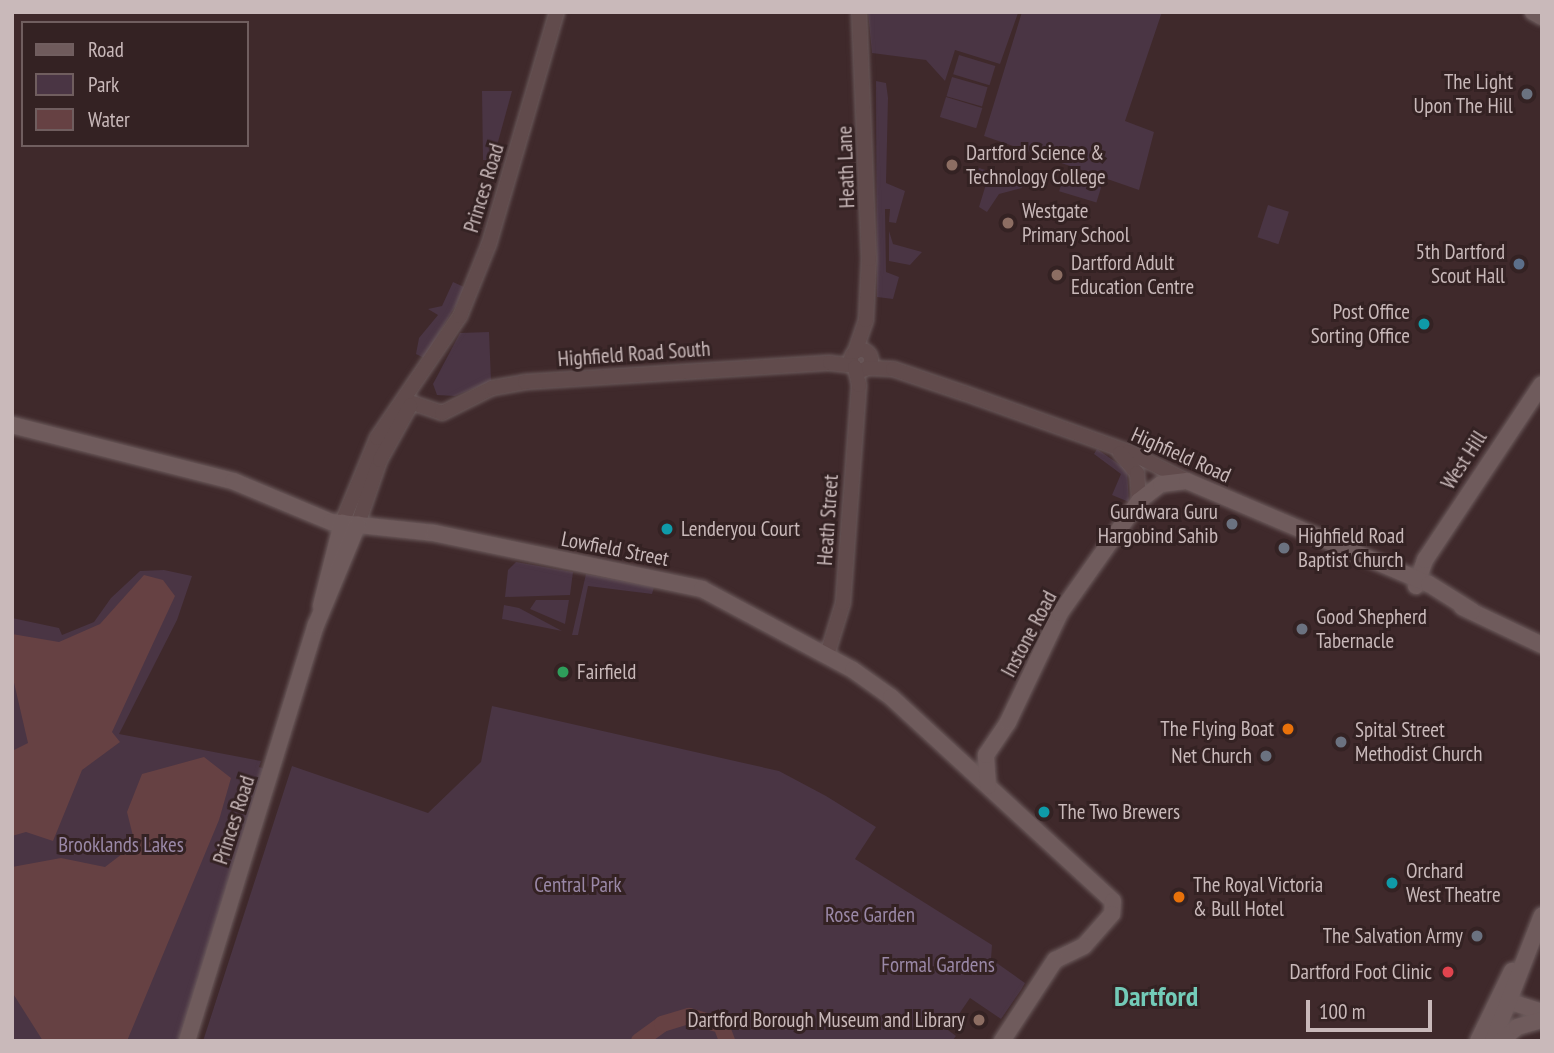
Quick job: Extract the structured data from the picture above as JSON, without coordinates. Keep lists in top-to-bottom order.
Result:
{
  "streets": {
    "main road": [
      "Princes Road",
      "Highfield Road",
      "West Hill",
      "Lowfield Street",
      "Instone Road"
    ],
    "street": ["Heath Lane", "Highfield Road South", "Heath Street"]
  },
  "crossings": [
    ["Heath Lane", "Highfield Road South"],
    ["Heath Lane", "Highfield Road"],
    ["Heath Lane", "Heath Street"],
    ["Princes Road", "Highfield Road South"],
    ["Princes Road", "Lowfield Street"],
    ["Highfield Road South", "Highfield Road"],
    ["Highfield Road South", "Heath Street"],
    ["Highfield Road", "West Hill"],
    ["Highfield Road", "Heath Street"],
    ["Highfield Road", "Instone Road"],
    ["Heath Street", "Lowfield Street"],
    ["Lowfield Street", "Instone Road"]
  ],
  "districts": ["Dartford"],
  "parks": [
    "Brooklands Lakes",
    "Central Park",
    "Rose Garden",
    "Formal Gardens"
  ],
  "places": [
    "The Light Upon The Hill",
    "Dartford Science & Technology College",
    "Westgate Primary School",
    "5th Dartford Scout Hall",
    "Dartford Adult Education Centre",
    "Post Office Sorting Office",
    "Gurdwara Guru Hargobind Sahib",
    "Lenderyou Court",
    "Highfield Road Baptist Church",
    "Good Shepherd Tabernacle",
    "Fairfield",
    "The Flying Boat",
    "Spital Street Methodist Church",
    "Net Church",
    "The Two Brewers",
    "Orchard West Theatre",
    "The Royal Victoria & Bull Hotel",
    "The Salvation Army",
    "Dartford Foot Clinic",
    "Dartford Borough Museum and Library"
  ],
  "legend": ["Road", "Park", "Water"],
  "scale_bar": "100 m"
}
